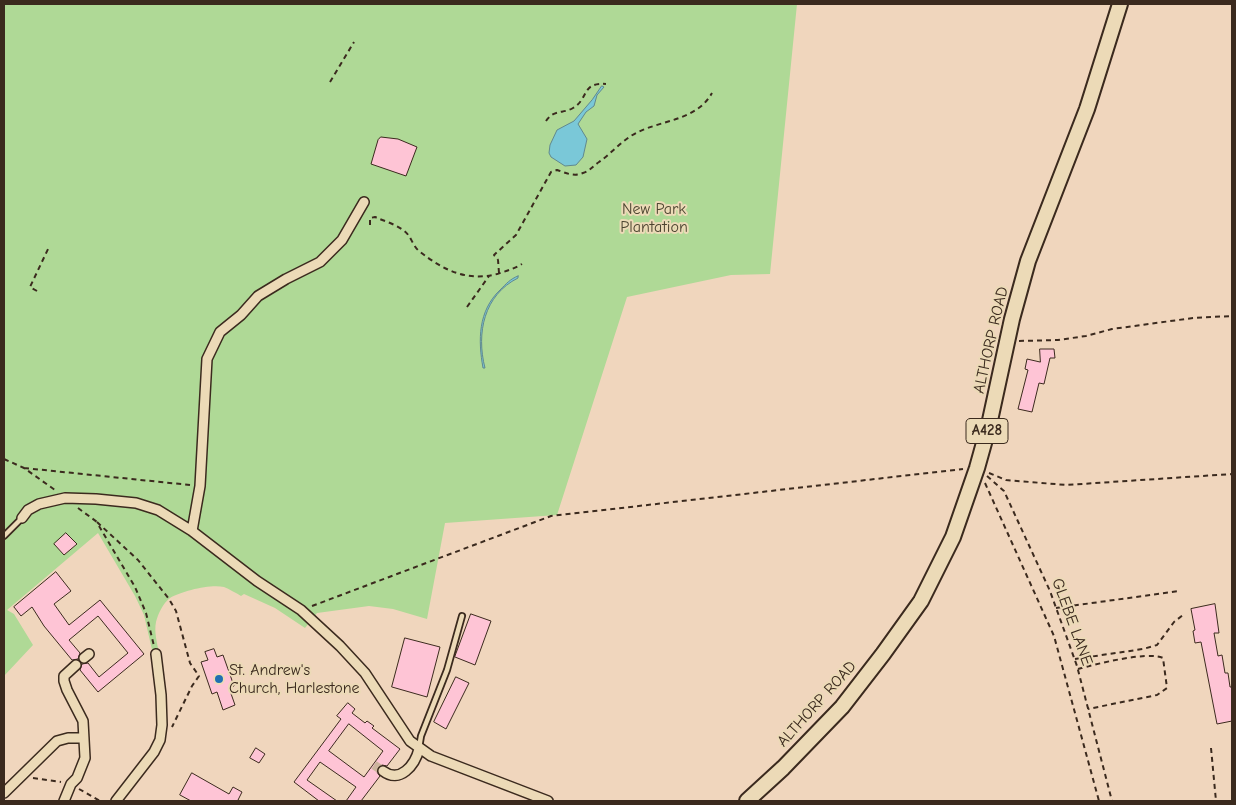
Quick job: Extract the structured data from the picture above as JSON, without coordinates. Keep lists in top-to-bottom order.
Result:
{
  "streets": {
    "main road": ["ALTHORP ROAD", "A428"],
    "path": ["GLEBE LANE"]
  },
  "crossings": [
    ["ALTHORP ROAD", "GLEBE LANE"]
  ],
  "parks": ["New Park Plantation"],
  "places": ["St. Andrew's Church, Harlestone"]
}
